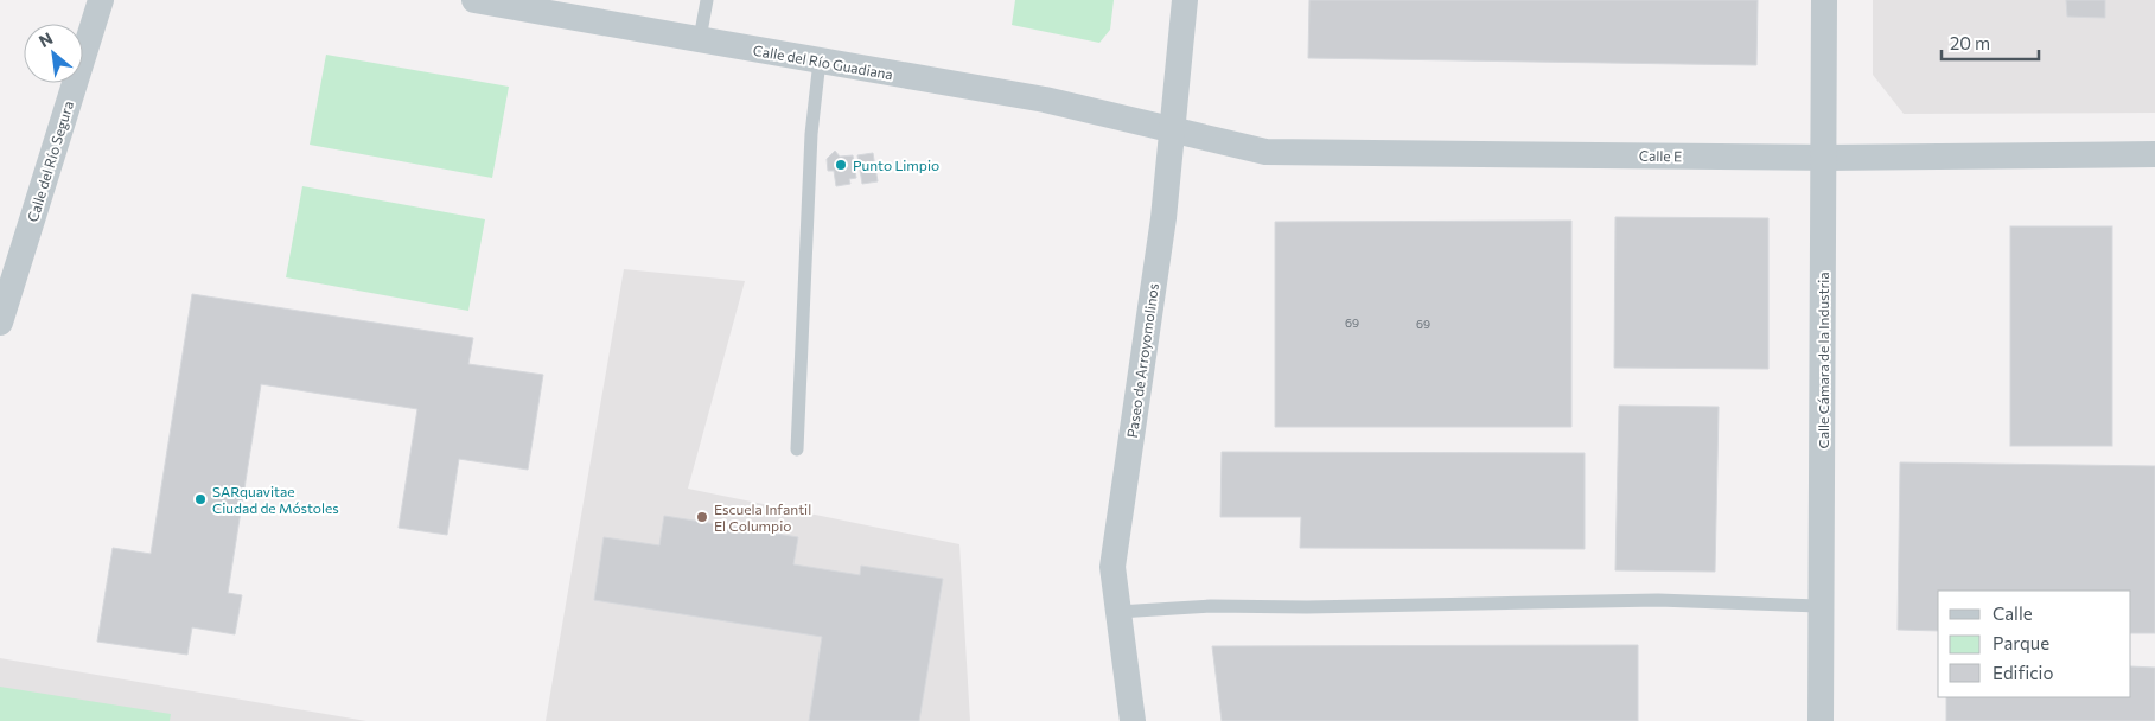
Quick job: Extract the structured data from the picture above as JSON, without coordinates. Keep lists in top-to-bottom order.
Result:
{
  "streets": {
    "street": [
      "Calle del Río Guadiana",
      "Calle E",
      "Calle del Río Segura",
      "Paseo de Arroyomolinos",
      "Calle Cámara de la Industria"
    ]
  },
  "crossings": [
    ["Calle del Río Guadiana", "Calle E"],
    ["Calle del Río Guadiana", "Paseo de Arroyomolinos"],
    ["Calle E", "Paseo de Arroyomolinos"],
    ["Calle E", "Calle Cámara de la Industria"]
  ],
  "places": ["Punto Limpio", "SARquavitae Ciudad de Móstoles", "Escuela Infantil El Columpio"],
  "house_numbers": ["69", "69"],
  "legend": ["Calle", "Parque", "Edificio"],
  "scale_bar": "20 m",
  "north": "top left"
}
